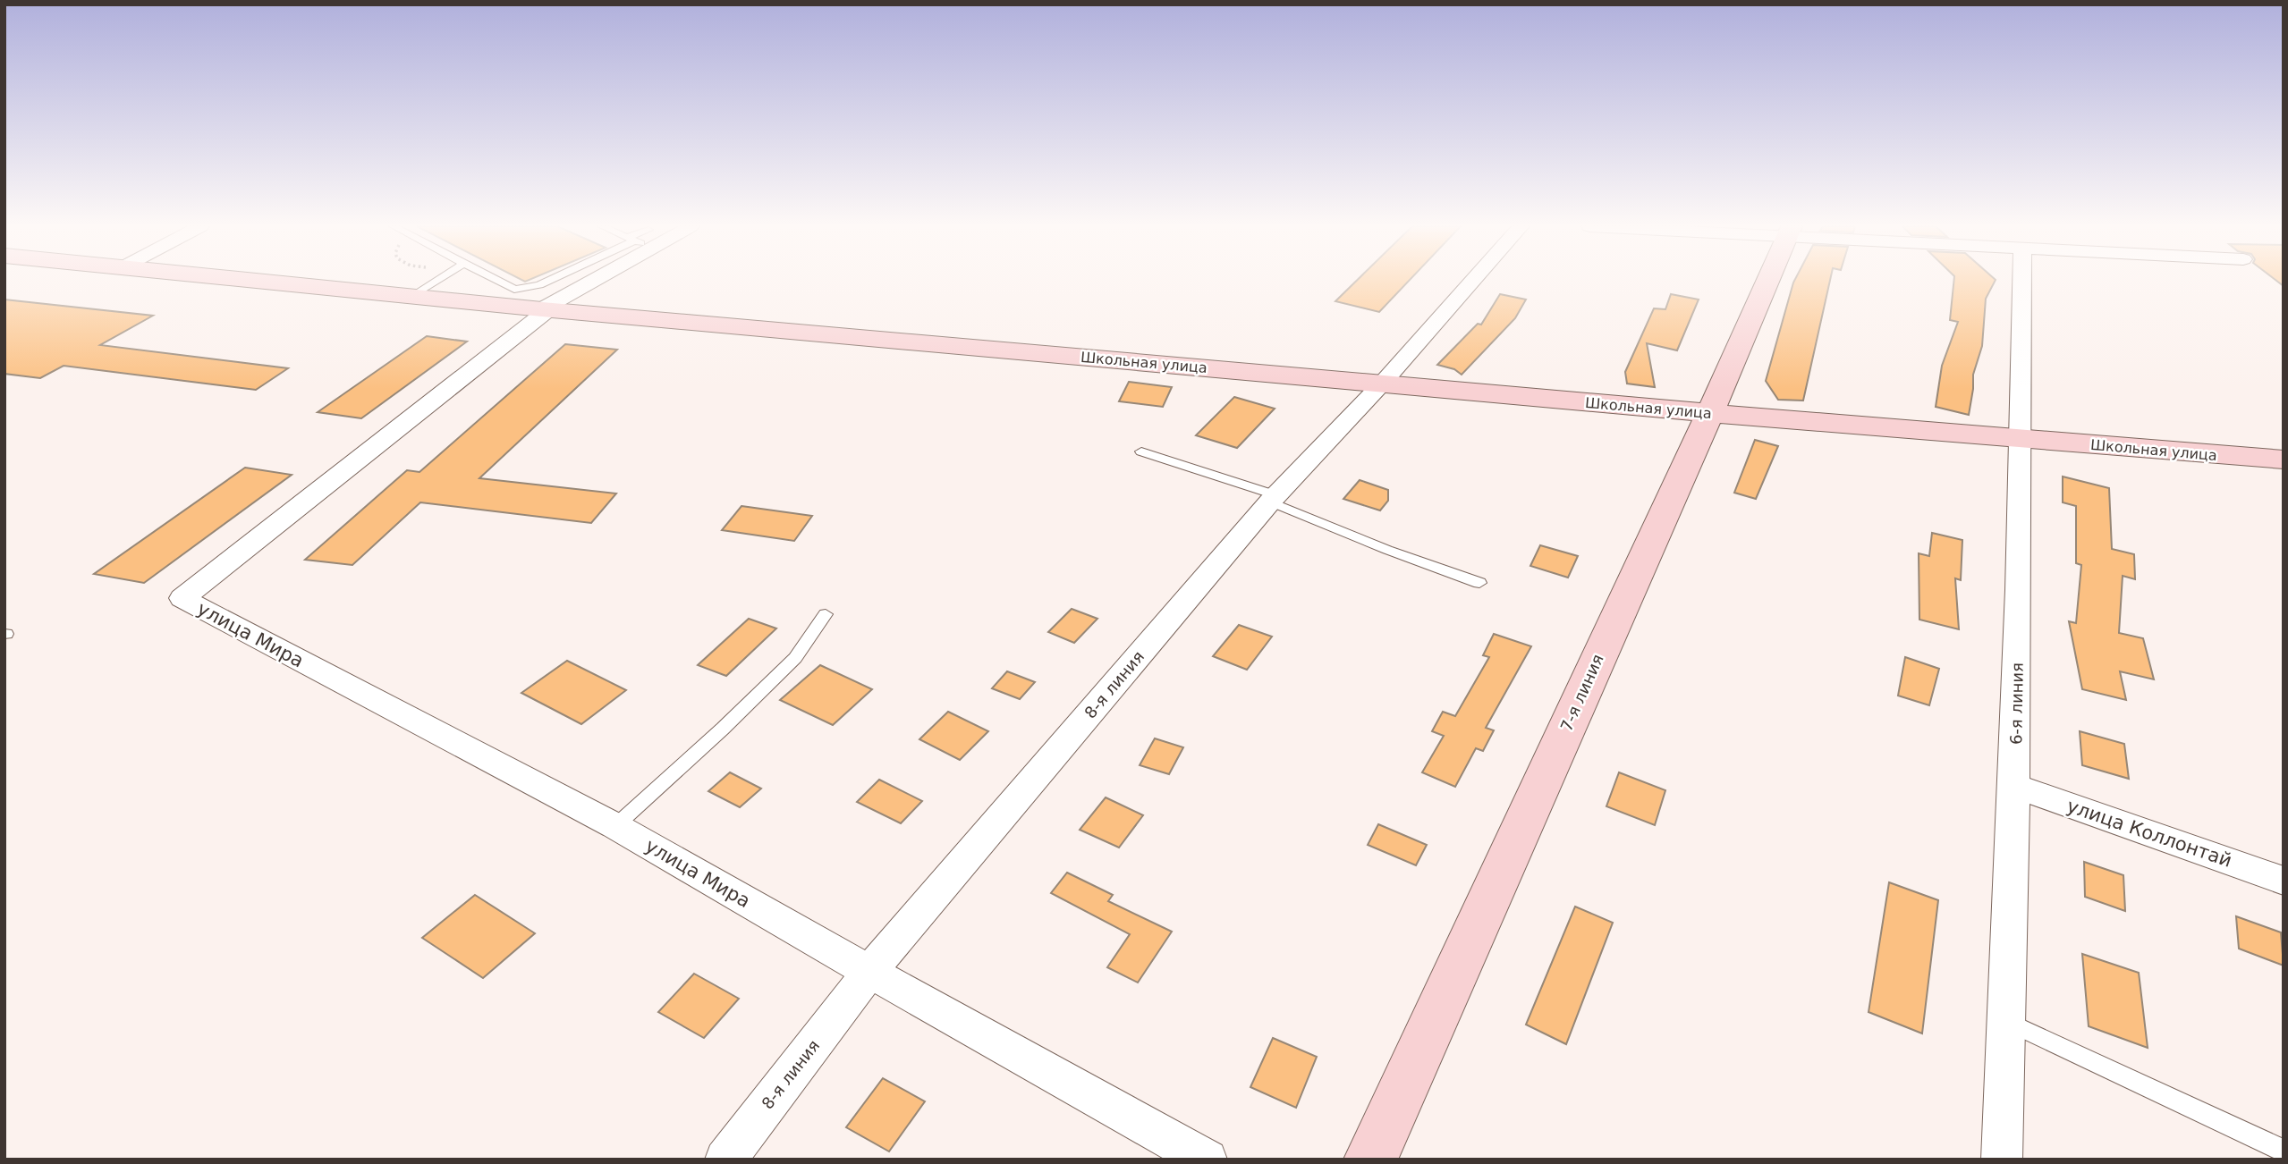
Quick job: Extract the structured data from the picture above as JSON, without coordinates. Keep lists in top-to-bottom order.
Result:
{
  "streets": {
    "street": [
      "Школьная улица",
      "улица Мира",
      "8-я линия",
      "7-я линия",
      "6-я линия",
      "улица Коллонтай"
    ]
  },
  "crossings": [
    ["Школьная улица", "улица Мира"],
    ["Школьная улица", "8-я линия"],
    ["Школьная улица", "7-я линия"],
    ["Школьная улица", "6-я линия"],
    ["улица Мира", "8-я линия"],
    ["6-я линия", "улица Коллонтай"]
  ]
}
